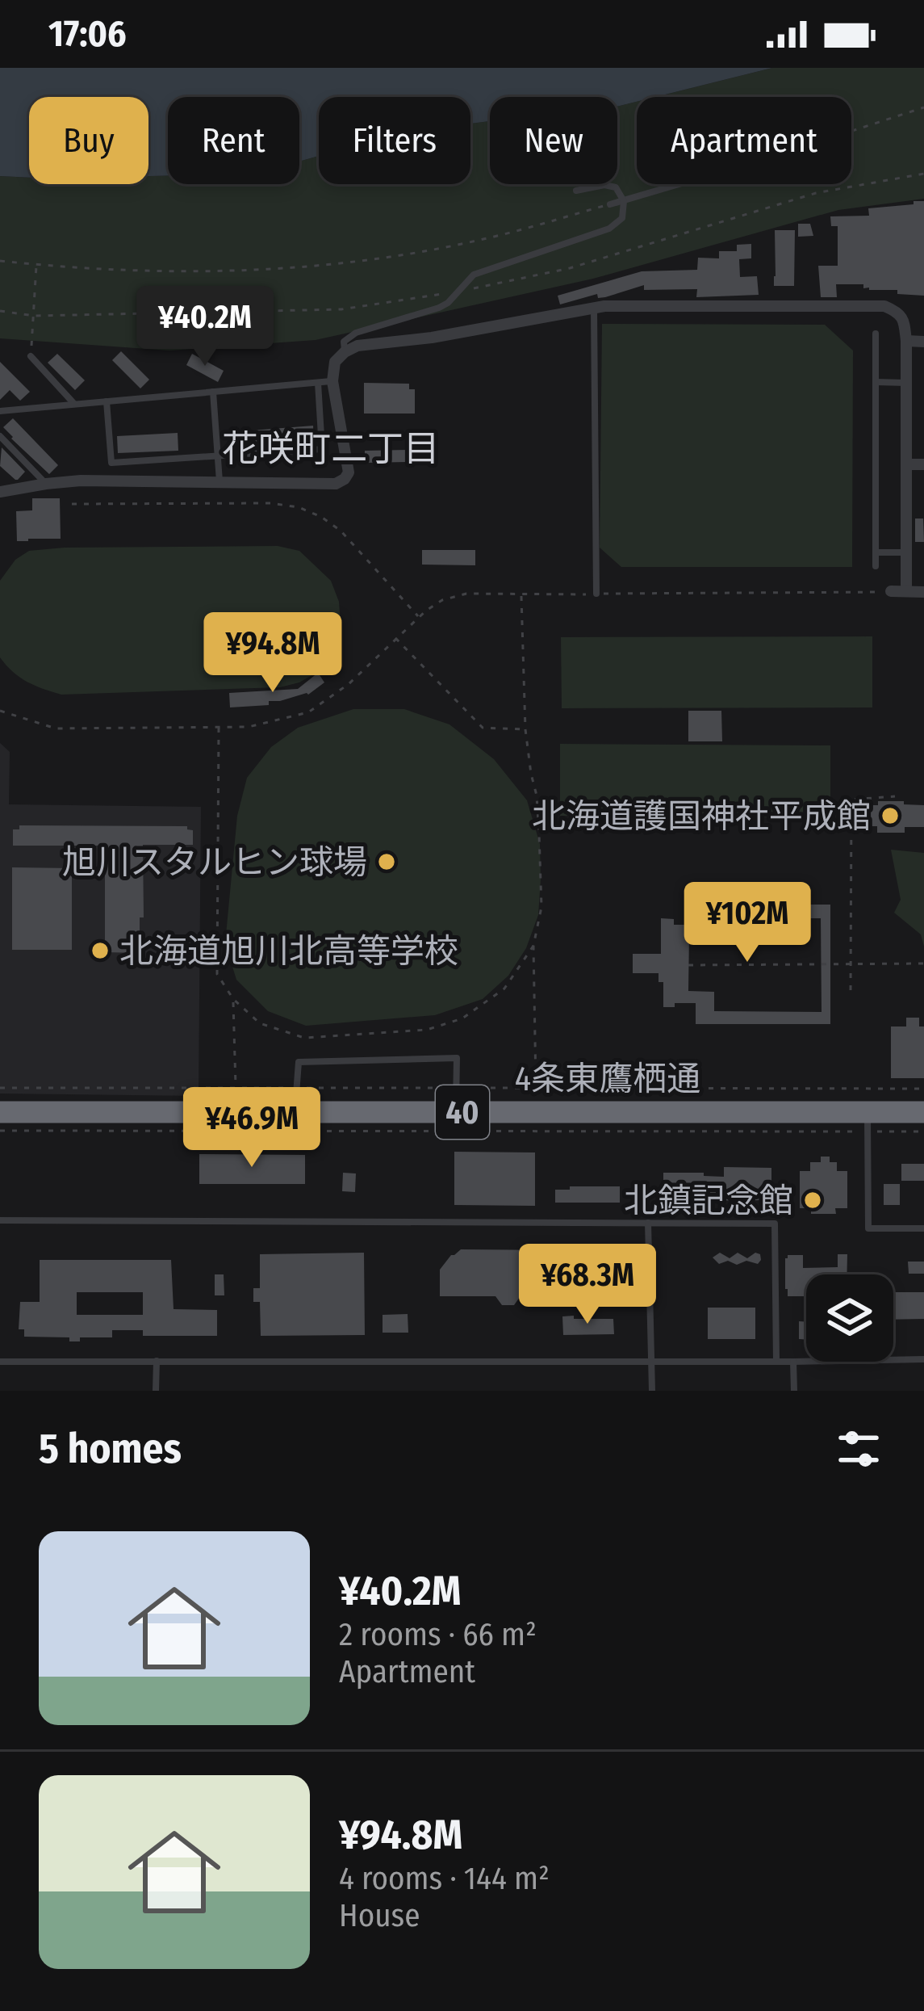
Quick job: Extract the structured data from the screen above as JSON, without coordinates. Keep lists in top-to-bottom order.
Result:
{
  "streets": {
    "highway": ["4条東鷹栖通", "40"]
  },
  "districts": ["花咲町二丁目"],
  "places": [
    "北海道護国神社平成館",
    "旭川スタルヒン球場",
    "北海道旭川北高等学校",
    "北鎮記念館"
  ],
  "page": {
    "status": "17:06",
    "chip": [
      "Buy",
      "Rent",
      "Filters",
      "New",
      "Apartment"
    ],
    "price": [
      "¥40.2M",
      "¥94.8M",
      "¥102M",
      "¥46.9M",
      "¥68.3M"
    ],
    "heading": "5 homes",
    "list": [
      {
        "name": "¥40.2M",
        "note": "2 rooms · 66 m² · Apartment"
      },
      {
        "name": "¥94.8M",
        "note": "4 rooms · 144 m² · House"
      }
    ]
  }
}
